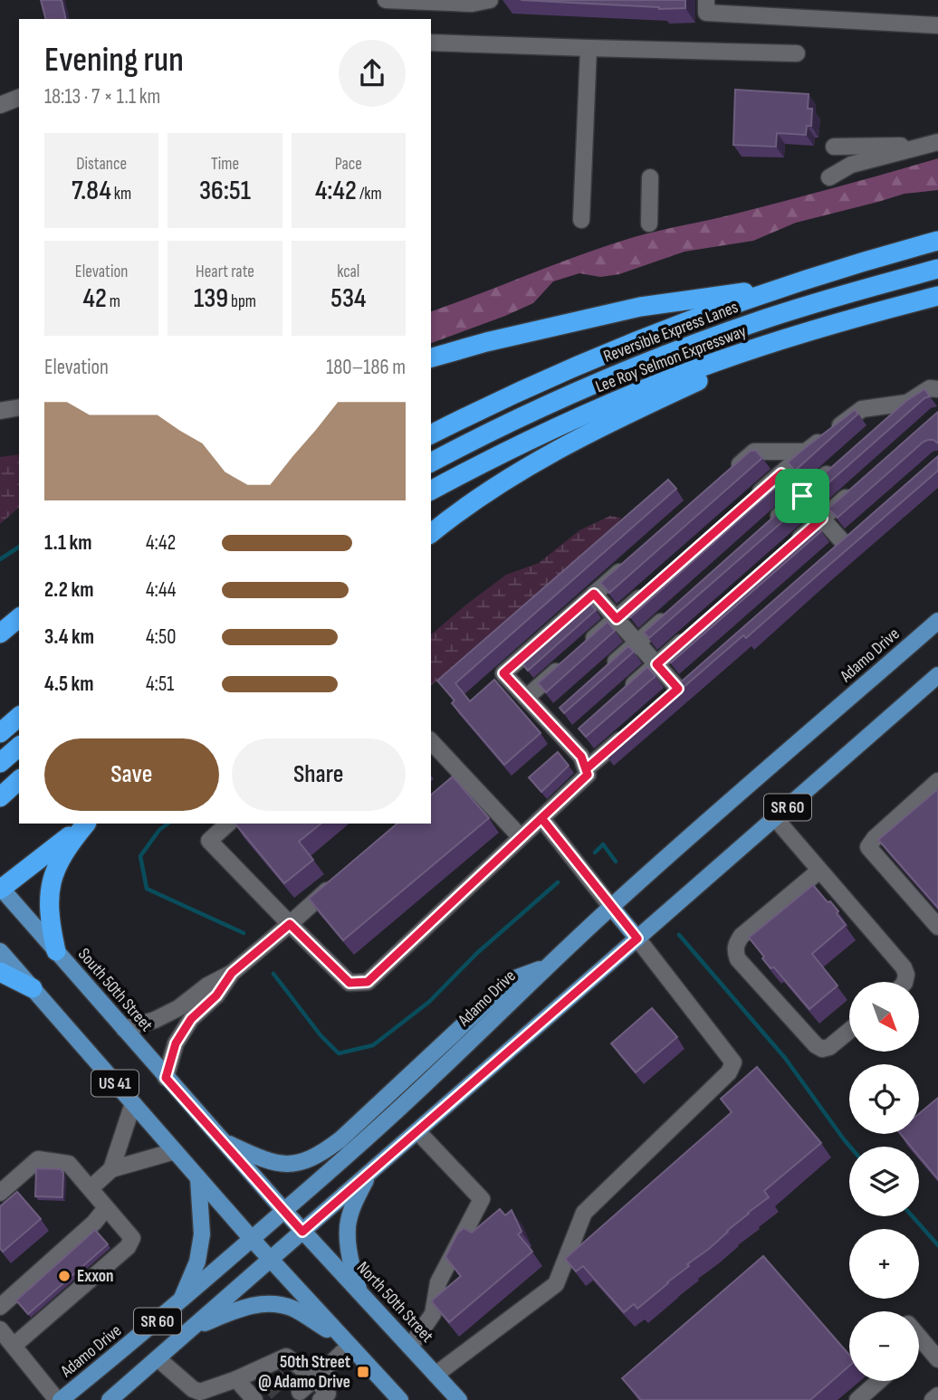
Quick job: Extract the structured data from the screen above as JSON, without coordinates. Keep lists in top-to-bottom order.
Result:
{
  "streets": {
    "highway": ["Reversible Express Lanes", "Lee Roy Selmon Expressway"],
    "main road": [
      "Adamo Drive",
      "SR 60",
      "South 50th Street",
      "US 41",
      "North 50th Street"
    ]
  },
  "crossings": [
    ["Adamo Drive", "South 50th Street"],
    ["Adamo Drive", "US 41"],
    ["SR 60", "South 50th Street"],
    ["SR 60", "US 41"],
    ["SR 60", "North 50th Street"],
    ["South 50th Street", "North 50th Street"]
  ],
  "places": {
    "other": ["Exxon"],
    "transit": ["50th Street @ Adamo Drive"]
  },
  "north": "bottom right",
  "page": {
    "heading": ["Evening run", "18:13 · 7 × 1.1 km"],
    "stats": [
      ["Distance", "7.84 km"],
      ["Time", "36:51"],
      ["Pace", "4:42 /km"],
      ["Elevation", "42 m"],
      ["Heart rate", "139 bpm"],
      ["kcal", "534"]
    ],
    "chart": ["Elevation", "180–186 m"],
    "list": [
      {
        "name": "1.1 km",
        "note": "4:42"
      },
      {
        "name": "2.2 km",
        "note": "4:44"
      },
      {
        "name": "3.4 km",
        "note": "4:50"
      },
      {
        "name": "4.5 km",
        "note": "4:51"
      }
    ],
    "buttons": ["Save", "Share"],
    "map_buttons": ["+", "−"]
  }
}
